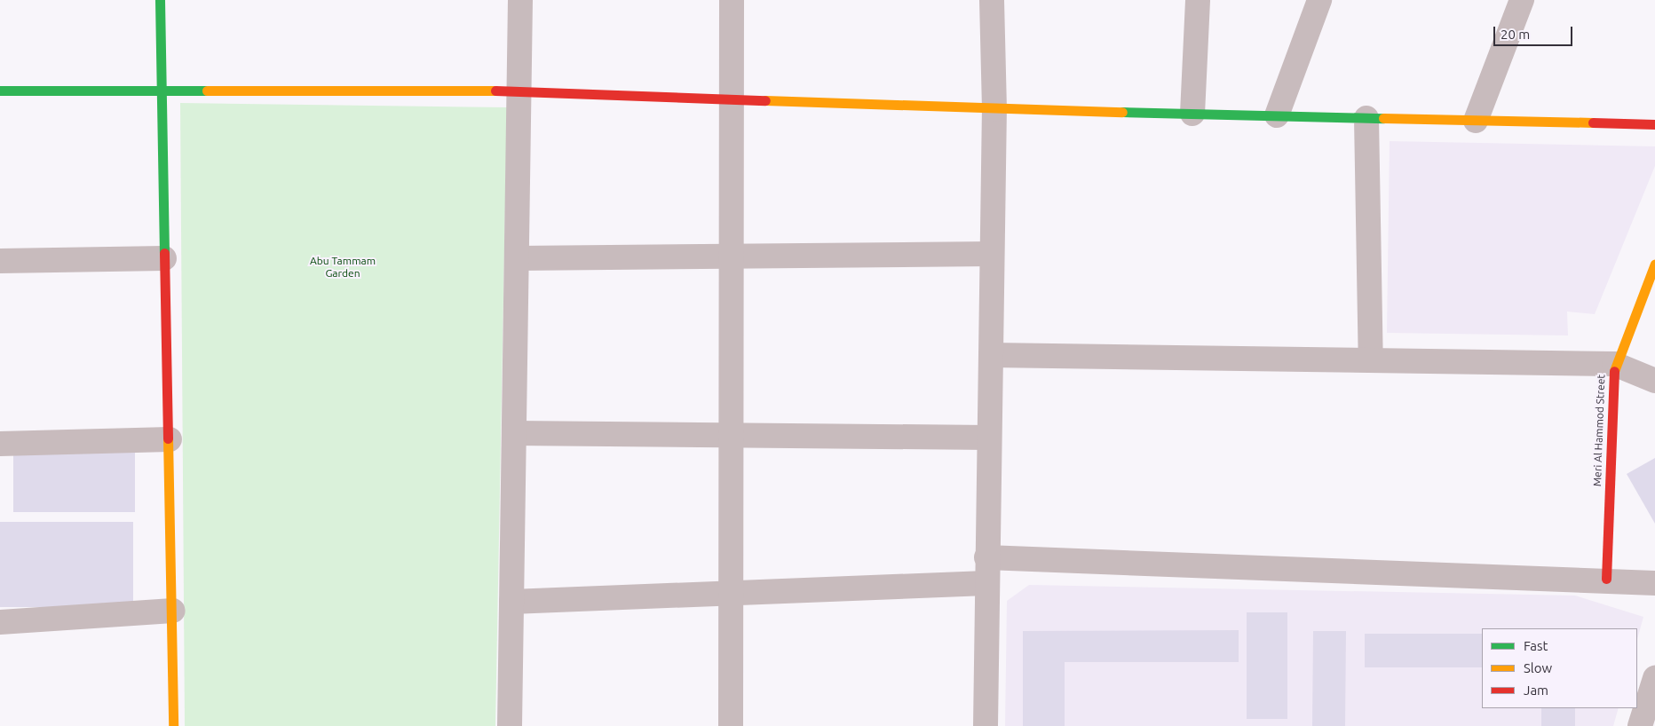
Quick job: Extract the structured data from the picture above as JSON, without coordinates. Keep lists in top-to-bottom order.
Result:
{
  "streets": {
    "street": ["Meri Al Hammod Street"]
  },
  "parks": ["Abu Tammam Garden"],
  "legend": ["Fast", "Slow", "Jam"],
  "scale_bar": "20 m"
}
